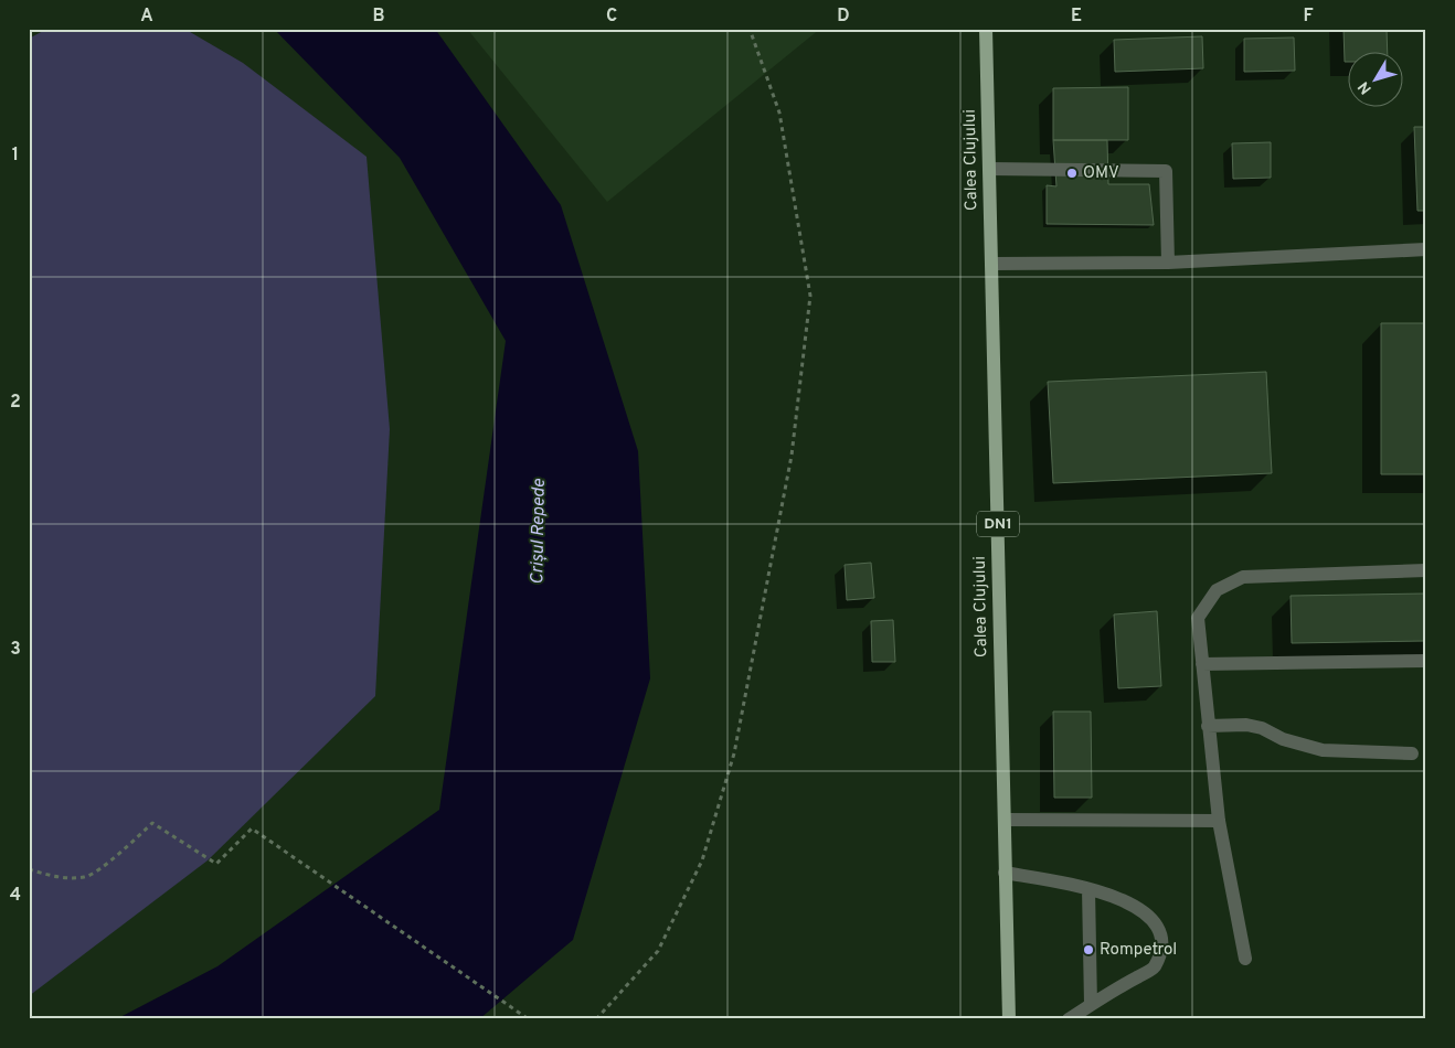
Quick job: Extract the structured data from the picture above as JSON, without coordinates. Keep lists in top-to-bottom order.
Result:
{
  "streets": {
    "main road": ["Calea Clujului", "DN1"]
  },
  "water": ["Crișul Repede"],
  "places": ["OMV", "Rompetrol"],
  "north": "bottom left",
  "grid": {
    "columns": [
      "A",
      "B",
      "C",
      "D",
      "E",
      "F"
    ],
    "rows": [
      "1",
      "2",
      "3",
      "4"
    ]
  }
}
